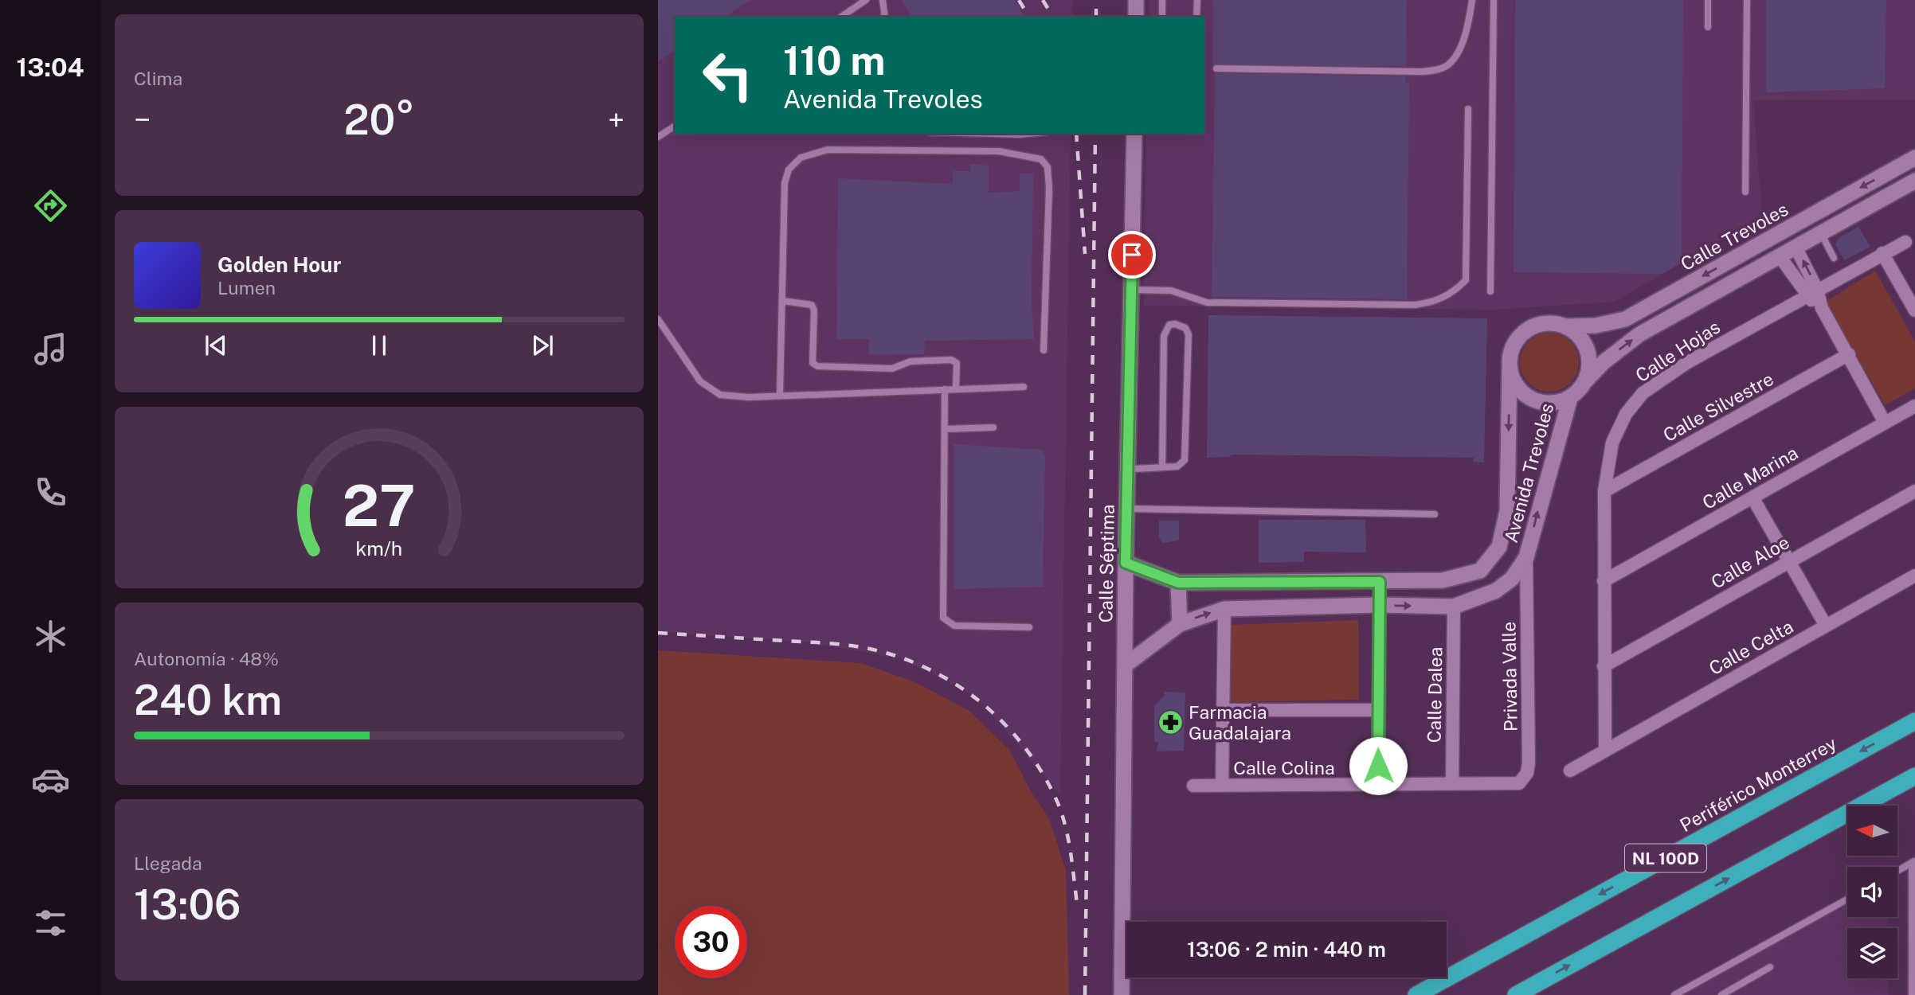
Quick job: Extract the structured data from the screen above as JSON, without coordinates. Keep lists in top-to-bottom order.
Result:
{
  "streets": {
    "highway": ["Periférico Monterrey", "NL 100D"],
    "street": [
      "Calle Trevoles",
      "Calle Hojas",
      "Calle Silvestre",
      "Avenida Trevoles",
      "Calle Marina",
      "Calle Aloe",
      "Calle Séptima",
      "Calle Celta",
      "Privada Valle",
      "Calle Dalea",
      "Calle Colina"
    ]
  },
  "crossings": [
    ["Calle Trevoles", "Avenida Trevoles"],
    ["Calle Hojas", "Calle Silvestre"],
    ["Calle Hojas", "Calle Marina"],
    ["Calle Hojas", "Calle Aloe"],
    ["Calle Hojas", "Calle Celta"],
    ["Avenida Trevoles", "Calle Séptima"],
    ["Avenida Trevoles", "Privada Valle"],
    ["Avenida Trevoles", "Calle Dalea"],
    ["Privada Valle", "Calle Colina"],
    ["Calle Dalea", "Calle Colina"]
  ],
  "places": {
    "pharmacy": ["Farmacia Guadalajara"]
  },
  "north": "left",
  "page": {
    "tabs": "13:04",
    "tile": [
      "Clima",
      ["Autonomía · 48%", "240 km"],
      ["Llegada", "13:06"]
    ],
    "turn": ["110 m", "Avenida Trevoles"],
    "heat": ["−", "20°", "+"],
    "song": ["Golden Hour", "Lumen"],
    "limit": "30",
    "trip": "13:06 · 2 min · 440 m",
    "gauge": ["27", "km/h"]
  }
}
